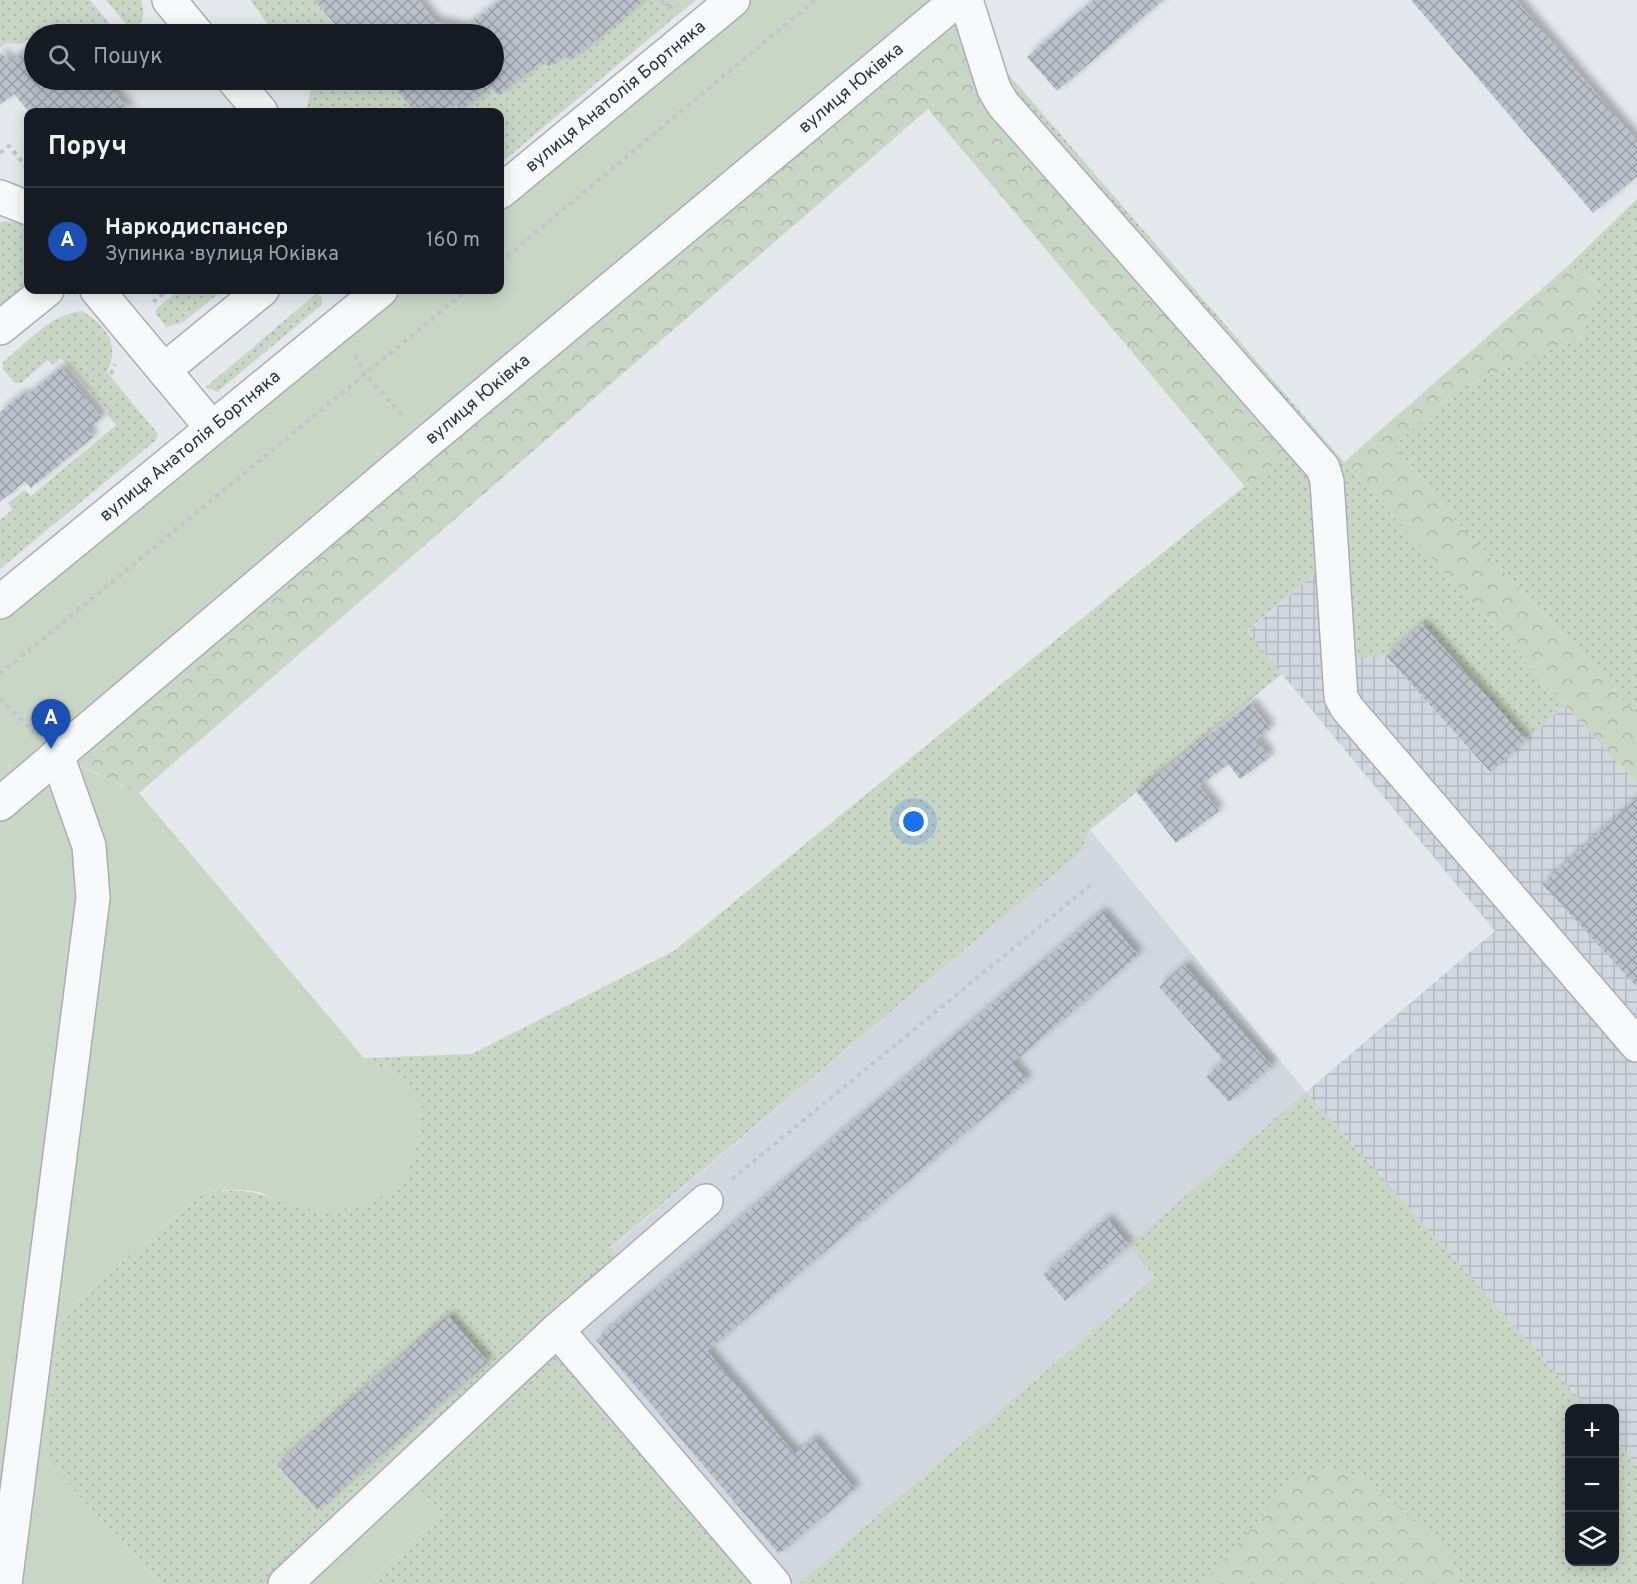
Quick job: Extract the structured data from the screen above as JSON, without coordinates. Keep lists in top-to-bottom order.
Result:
{
  "streets": {
    "street": ["вулиця Юківка", "вулиця Анатолія Бортняка"]
  },
  "page": {
    "search": "Пошук",
    "heading": "Поруч",
    "list": [
      {
        "mark": "A",
        "name": "Наркодиспансер",
        "note": "Зупинка · вулиця Юківка",
        "value": "160 m"
      }
    ],
    "pins": "A",
    "map_buttons": ["+", "−"]
  }
}
